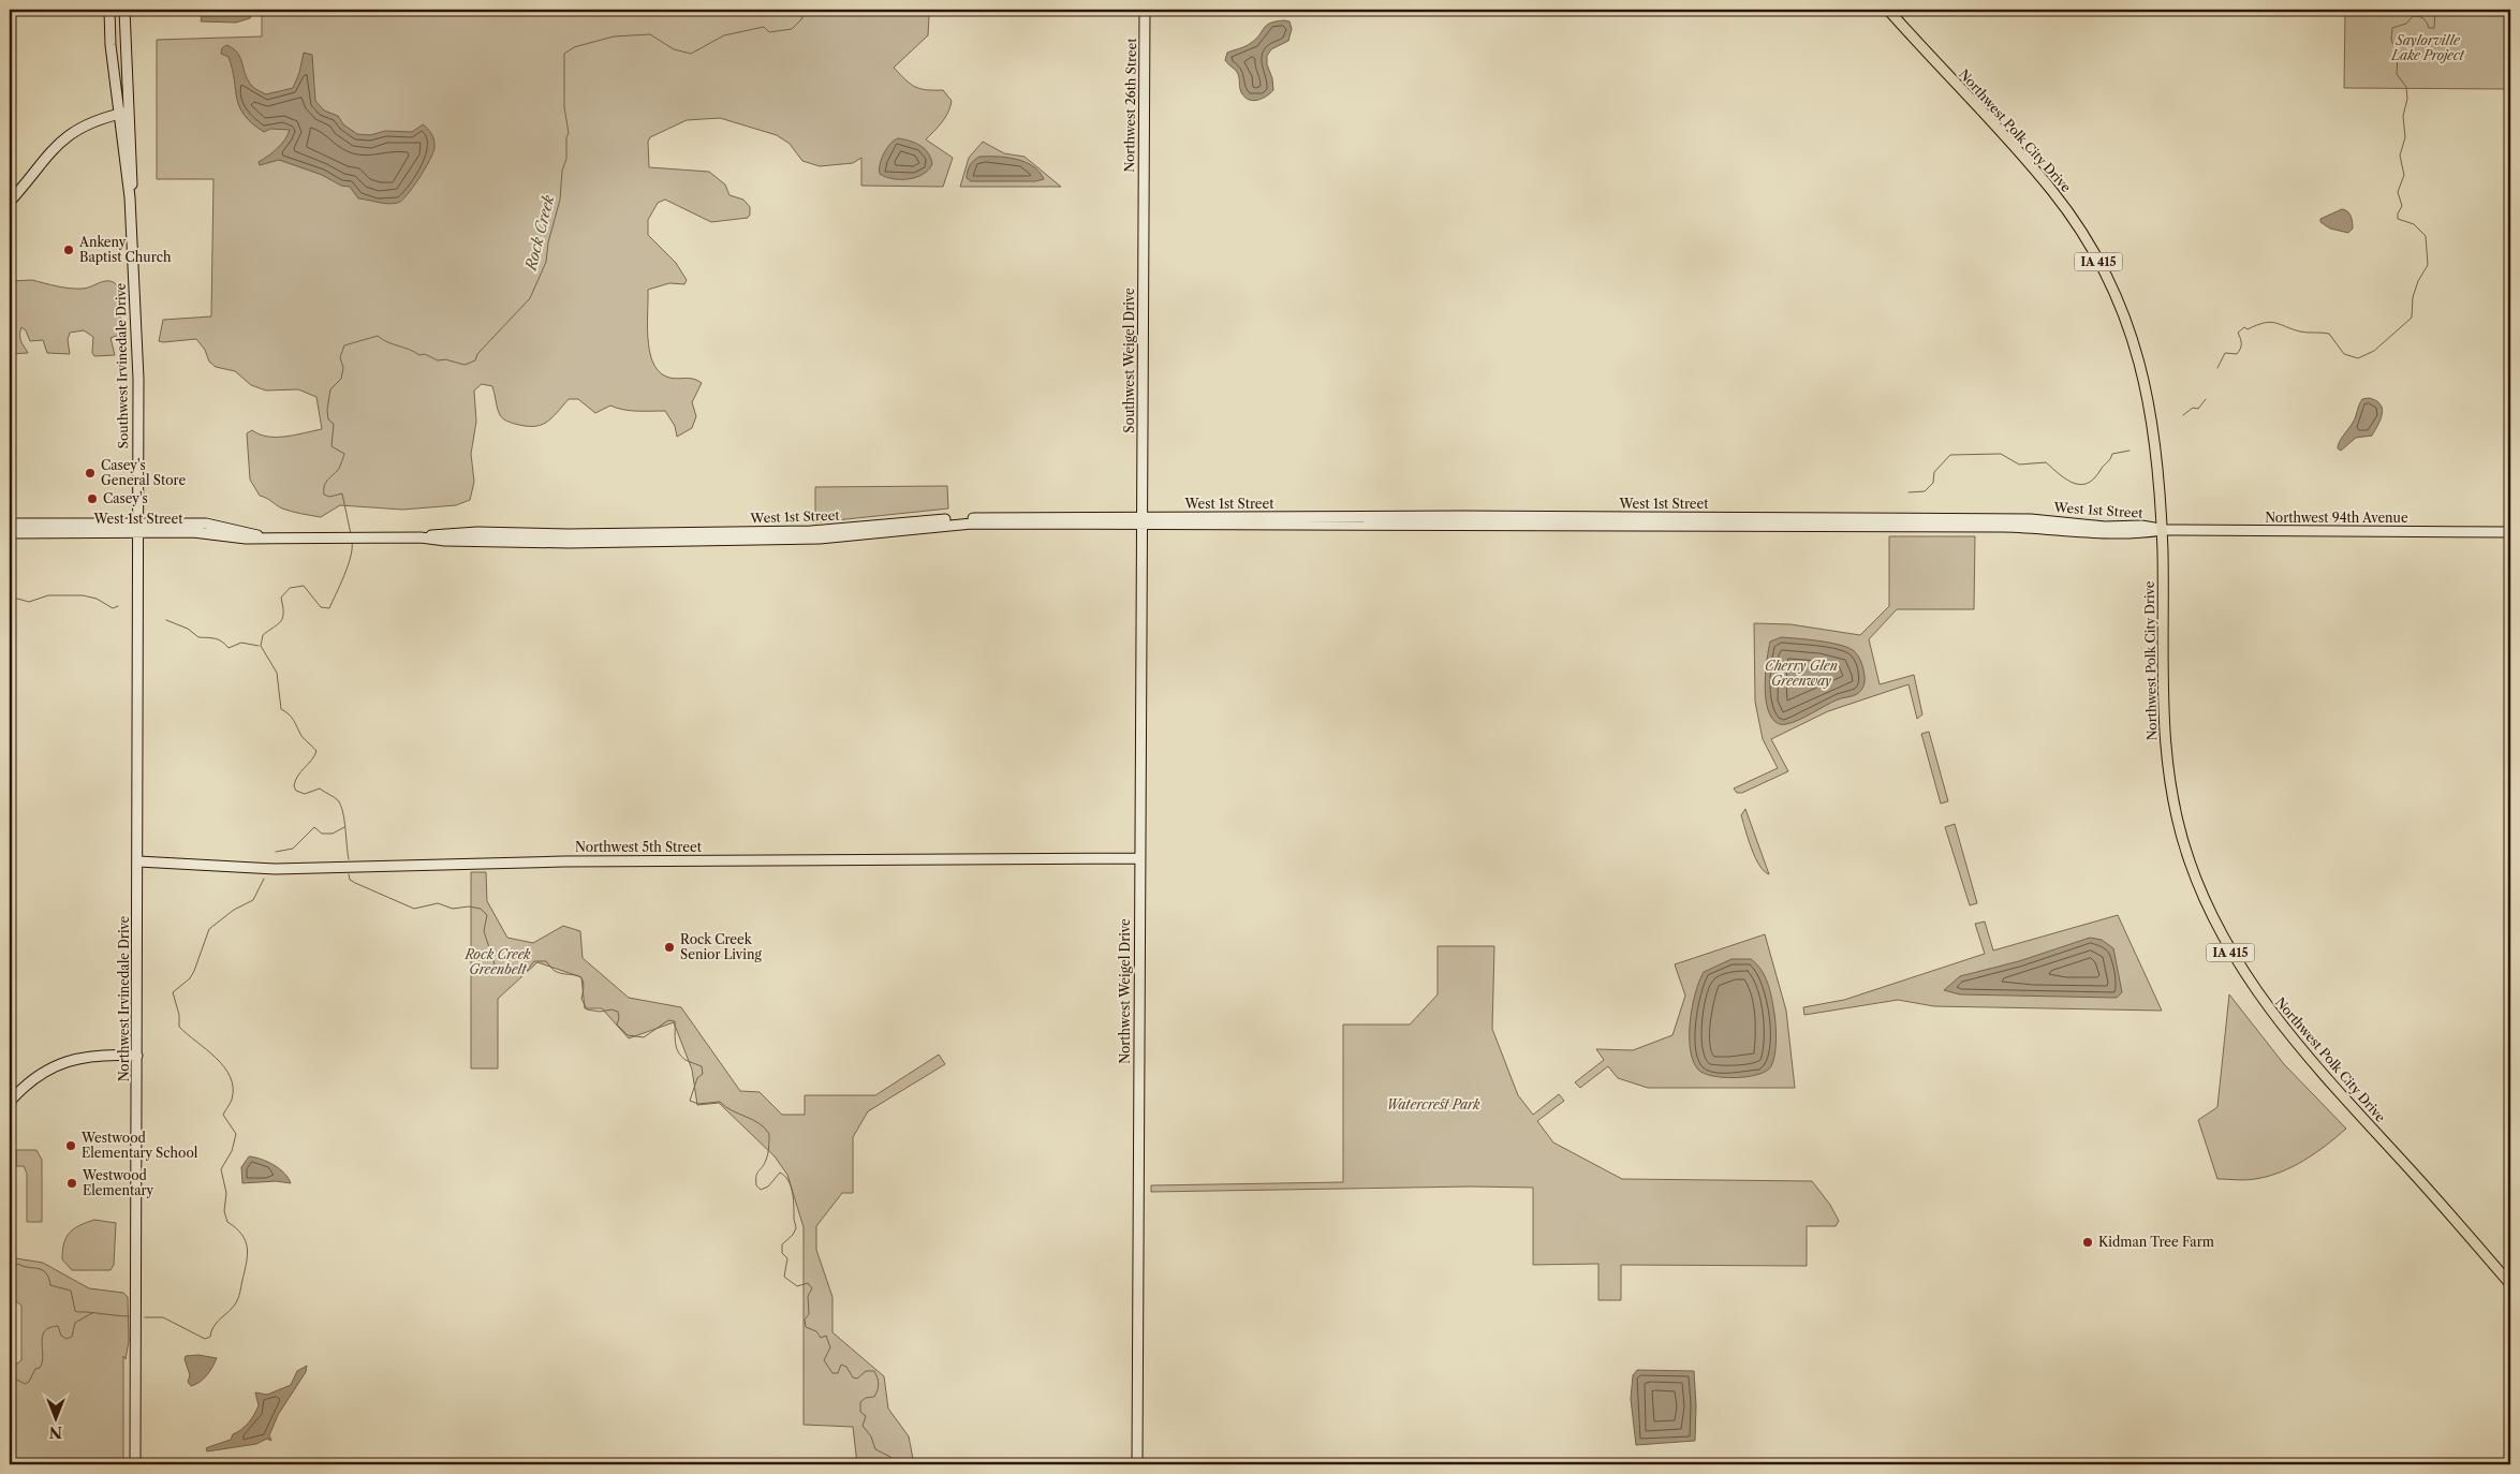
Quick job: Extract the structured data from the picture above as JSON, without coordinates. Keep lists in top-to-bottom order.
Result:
{
  "streets": {
    "main road": [
      "Northwest 26th Street",
      "Northwest Polk City Drive",
      "IA 415",
      "Southwest Weigel Drive",
      "Southwest Irvinedale Drive",
      "West 1st Street",
      "Northwest 94th Avenue",
      "Northwest 5th Street",
      "Northwest Weigel Drive",
      "Northwest Irvinedale Drive"
    ]
  },
  "crossings": [
    ["Northwest 26th Street", "Southwest Weigel Drive"],
    ["Northwest Polk City Drive", "West 1st Street"],
    ["Northwest Polk City Drive", "Northwest 94th Avenue"],
    ["Southwest Weigel Drive", "West 1st Street"],
    ["Southwest Weigel Drive", "Northwest Weigel Drive"],
    ["Southwest Irvinedale Drive", "West 1st Street"],
    ["Southwest Irvinedale Drive", "Northwest Irvinedale Drive"],
    ["West 1st Street", "Northwest 94th Avenue"],
    ["West 1st Street", "Northwest Weigel Drive"],
    ["West 1st Street", "Northwest Irvinedale Drive"],
    ["Northwest 5th Street", "Northwest Weigel Drive"],
    ["Northwest 5th Street", "Northwest Irvinedale Drive"]
  ],
  "water": ["Rock Creek"],
  "parks": [
    "Saylorville Lake Project",
    "Cherry Glen Greenway",
    "Rock Creek Greenbelt",
    "Watercrest Park"
  ],
  "places": [
    "Ankeny Baptist Church",
    "Casey's General Store",
    "Casey's",
    "Rock Creek Senior Living",
    "Westwood Elementary School",
    "Westwood Elementary",
    "Kidman Tree Farm"
  ],
  "north": "bottom"
}
